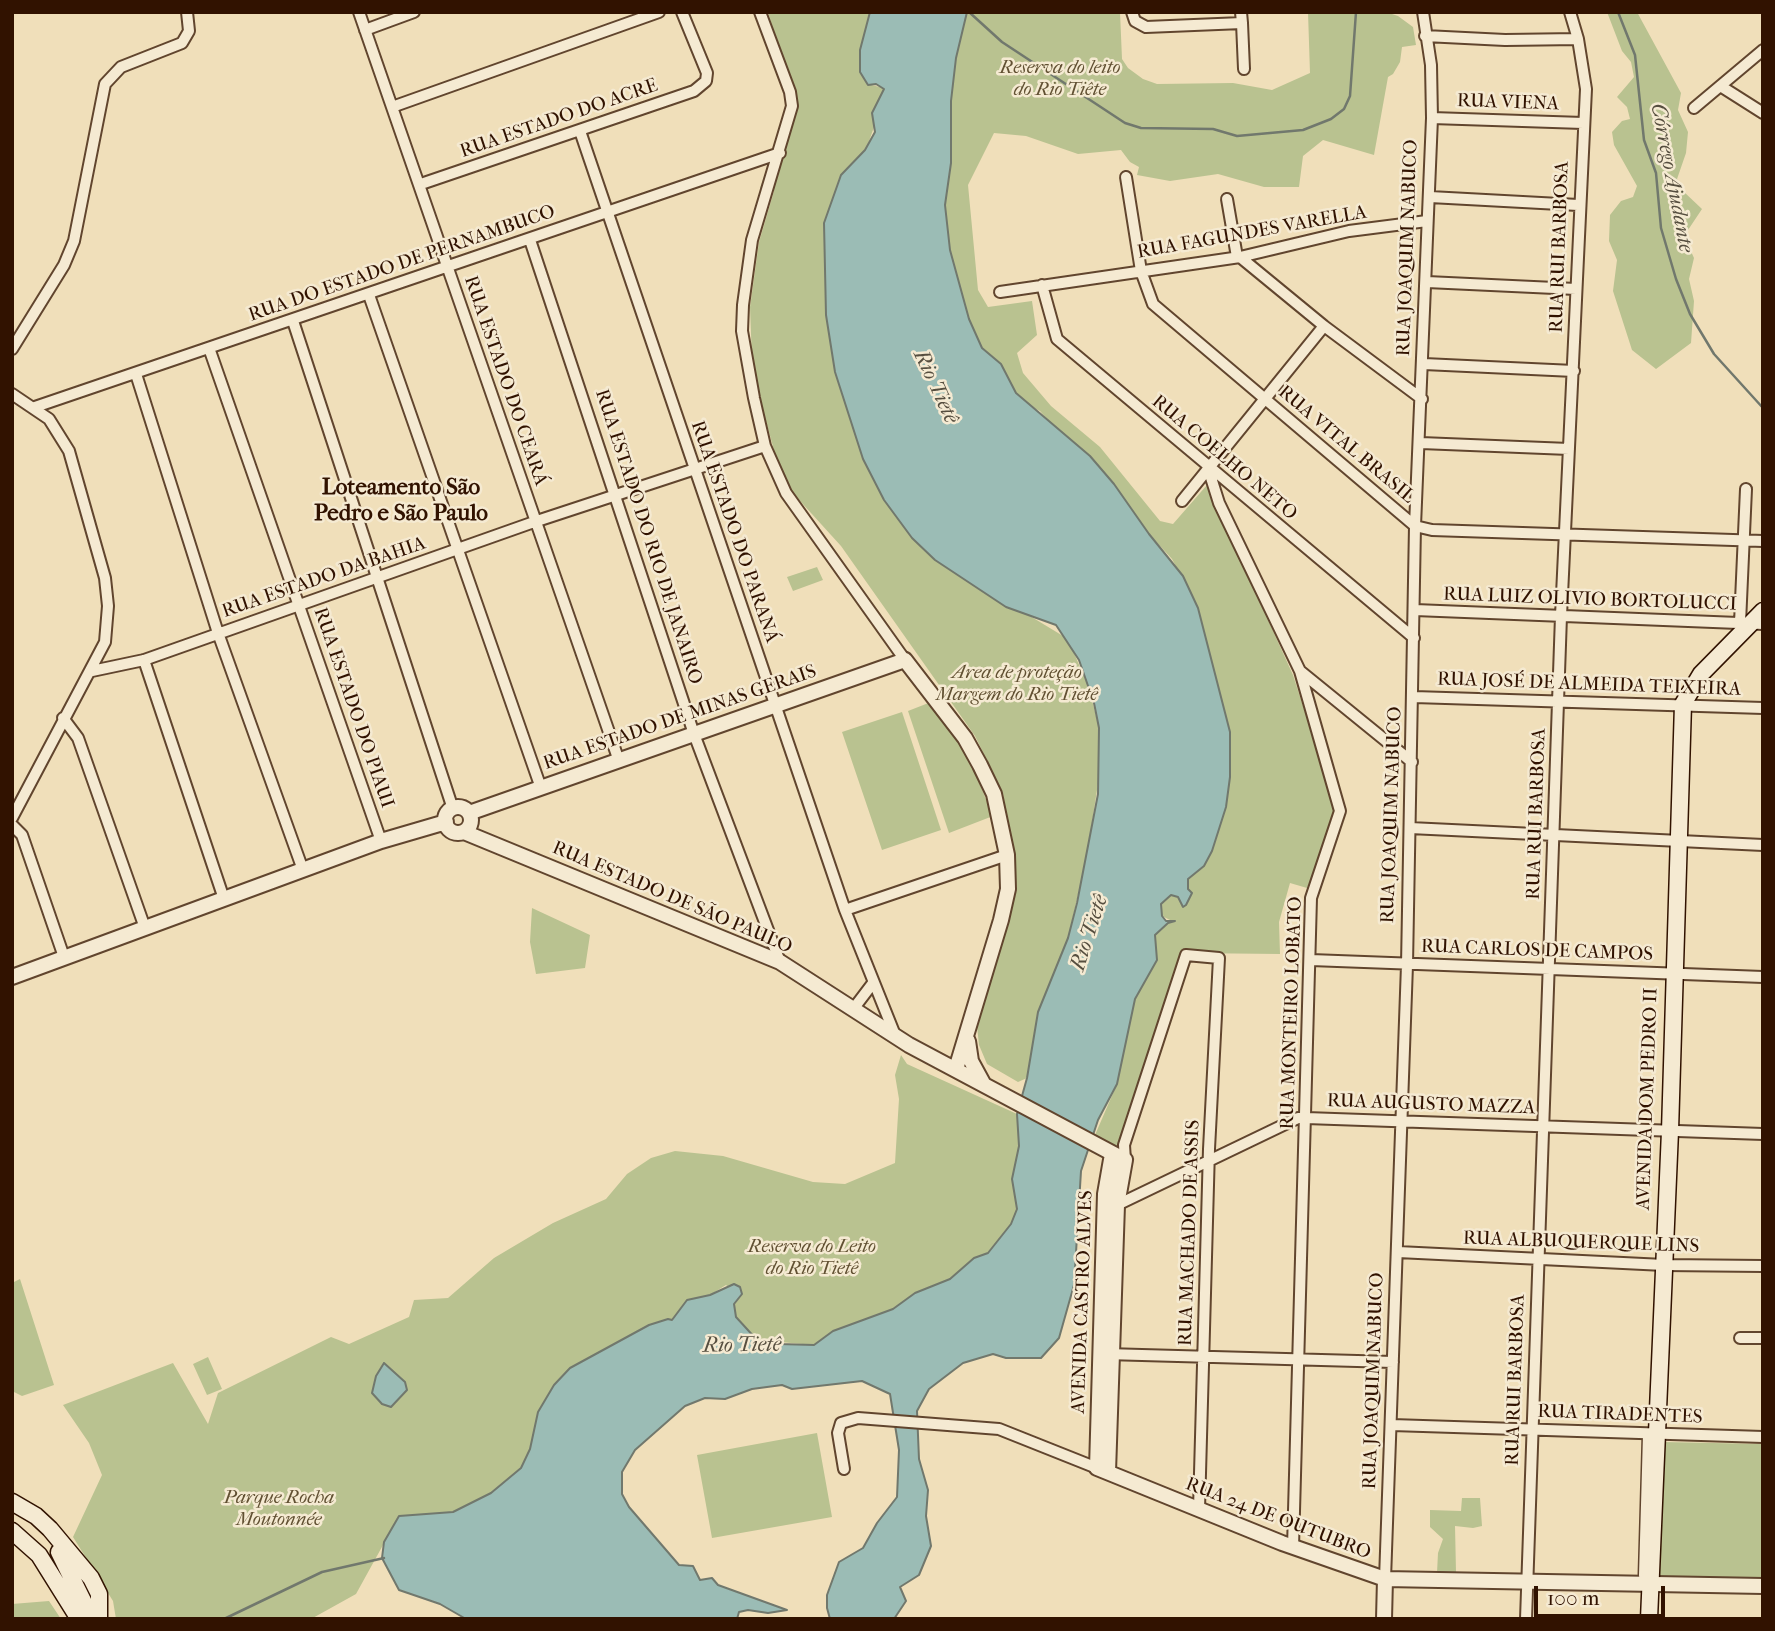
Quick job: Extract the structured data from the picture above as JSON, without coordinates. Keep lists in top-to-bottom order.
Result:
{
  "streets": {
    "main road": ["AVENIDA DOM PEDRO II"],
    "street": [
      "RUA VIENA",
      "RUA ESTADO DO ACRE",
      "RUA FAGUNDES VARELLA",
      "RUA RUI BARBOSA",
      "RUA JOAQUIM NABUCO",
      "RUA DO ESTADO DE PERNAMBUCO",
      "RUA ESTADO DO CEARÁ",
      "RUA VITAL BRASIL",
      "RUA COELHO NETO",
      "RUA ESTADO DO PARANÁ",
      "RUA ESTADO DO RIO DE JANAIRO",
      "RUA ESTADO DA BAHIA",
      "RUA LUIZ OLIVIO BORTOLUCCI",
      "RUA JOSÉ DE ALMEIDA TEIXEIRA",
      "RUA ESTADO DO PIAUI",
      "RUA ESTADO DE MINAS GERAIS",
      "RUA ESTADO DE SÃO PAULO",
      "RUA CARLOS DE CAMPOS",
      "RUA MONTEIRO LOBATO",
      "RUA AUGUSTO MAZZA",
      "RUA MACHADO DE ASSIS",
      "RUA ALBUQUERQUE LINS",
      "AVENIDA CASTRO ALVES",
      "RUA TIRADENTES",
      "RUA 24 DE OUTUBRO"
    ]
  },
  "crossings": [
    ["RUA VIENA", "RUA RUI BARBOSA"],
    ["RUA VIENA", "RUA JOAQUIM NABUCO"],
    ["RUA ESTADO DO ACRE", "RUA ESTADO DO CEARÁ"],
    ["RUA ESTADO DO ACRE", "RUA ESTADO DO PARANÁ"],
    ["RUA FAGUNDES VARELLA", "RUA JOAQUIM NABUCO"],
    ["RUA FAGUNDES VARELLA", "RUA VITAL BRASIL"],
    ["RUA FAGUNDES VARELLA", "RUA COELHO NETO"],
    ["RUA RUI BARBOSA", "RUA VITAL BRASIL"],
    ["RUA RUI BARBOSA", "RUA LUIZ OLIVIO BORTOLUCCI"],
    ["RUA RUI BARBOSA", "RUA JOSÉ DE ALMEIDA TEIXEIRA"],
    ["RUA RUI BARBOSA", "RUA CARLOS DE CAMPOS"],
    ["RUA RUI BARBOSA", "RUA AUGUSTO MAZZA"],
    ["RUA RUI BARBOSA", "RUA ALBUQUERQUE LINS"],
    ["RUA RUI BARBOSA", "RUA TIRADENTES"],
    ["RUA RUI BARBOSA", "RUA 24 DE OUTUBRO"],
    ["RUA JOAQUIM NABUCO", "RUA VITAL BRASIL"],
    ["RUA JOAQUIM NABUCO", "RUA COELHO NETO"],
    ["RUA JOAQUIM NABUCO", "RUA LUIZ OLIVIO BORTOLUCCI"],
    ["RUA JOAQUIM NABUCO", "RUA JOSÉ DE ALMEIDA TEIXEIRA"],
    ["RUA JOAQUIM NABUCO", "RUA CARLOS DE CAMPOS"],
    ["RUA JOAQUIM NABUCO", "RUA AUGUSTO MAZZA"],
    ["RUA JOAQUIM NABUCO", "RUA ALBUQUERQUE LINS"],
    ["RUA JOAQUIM NABUCO", "RUA TIRADENTES"],
    ["RUA JOAQUIM NABUCO", "RUA 24 DE OUTUBRO"],
    ["RUA DO ESTADO DE PERNAMBUCO", "RUA ESTADO DO CEARÁ"],
    ["RUA DO ESTADO DE PERNAMBUCO", "RUA ESTADO DO PARANÁ"],
    ["RUA DO ESTADO DE PERNAMBUCO", "RUA ESTADO DO RIO DE JANAIRO"],
    ["RUA DO ESTADO DE PERNAMBUCO", "RUA ESTADO DO PIAUI"],
    ["RUA ESTADO DO CEARÁ", "RUA ESTADO DA BAHIA"],
    ["RUA ESTADO DO CEARÁ", "RUA ESTADO DE MINAS GERAIS"],
    ["RUA COELHO NETO", "RUA MONTEIRO LOBATO"],
    ["RUA ESTADO DO PARANÁ", "RUA ESTADO DA BAHIA"],
    ["RUA ESTADO DO PARANÁ", "RUA ESTADO DE MINAS GERAIS"],
    ["RUA ESTADO DO PARANÁ", "RUA ESTADO DE SÃO PAULO"],
    ["RUA ESTADO DO RIO DE JANAIRO", "RUA ESTADO DA BAHIA"],
    ["RUA ESTADO DO RIO DE JANAIRO", "RUA ESTADO DE MINAS GERAIS"],
    ["RUA ESTADO DO RIO DE JANAIRO", "RUA ESTADO DE SÃO PAULO"],
    ["RUA ESTADO DA BAHIA", "RUA ESTADO DO PIAUI"],
    ["RUA LUIZ OLIVIO BORTOLUCCI", "AVENIDA DOM PEDRO II"],
    ["RUA JOSÉ DE ALMEIDA TEIXEIRA", "AVENIDA DOM PEDRO II"],
    ["RUA ESTADO DE MINAS GERAIS", "RUA ESTADO DE SÃO PAULO"],
    ["RUA ESTADO DE SÃO PAULO", "AVENIDA CASTRO ALVES"],
    ["RUA CARLOS DE CAMPOS", "RUA MONTEIRO LOBATO"],
    ["RUA CARLOS DE CAMPOS", "AVENIDA DOM PEDRO II"],
    ["RUA MONTEIRO LOBATO", "RUA AUGUSTO MAZZA"],
    ["RUA MONTEIRO LOBATO", "RUA 24 DE OUTUBRO"],
    ["AVENIDA DOM PEDRO II", "RUA AUGUSTO MAZZA"],
    ["AVENIDA DOM PEDRO II", "RUA ALBUQUERQUE LINS"],
    ["AVENIDA DOM PEDRO II", "RUA TIRADENTES"],
    ["AVENIDA DOM PEDRO II", "RUA 24 DE OUTUBRO"],
    ["RUA AUGUSTO MAZZA", "RUA MACHADO DE ASSIS"],
    ["RUA AUGUSTO MAZZA", "AVENIDA CASTRO ALVES"],
    ["RUA MACHADO DE ASSIS", "AVENIDA CASTRO ALVES"],
    ["RUA MACHADO DE ASSIS", "RUA 24 DE OUTUBRO"],
    ["AVENIDA CASTRO ALVES", "RUA 24 DE OUTUBRO"]
  ],
  "districts": ["Loteamento São Pedro e São Paulo"],
  "water": ["Córrego Ajudante", "Rio Tietê"],
  "parks": [
    "Reserva do leito do Rio Tiête",
    "Area de proteção Margem do Rio Tietê",
    "Reserva do Leito do Rio Tietê",
    "Parque Rocha Moutonnée"
  ],
  "scale_bar": "100 m"
}
